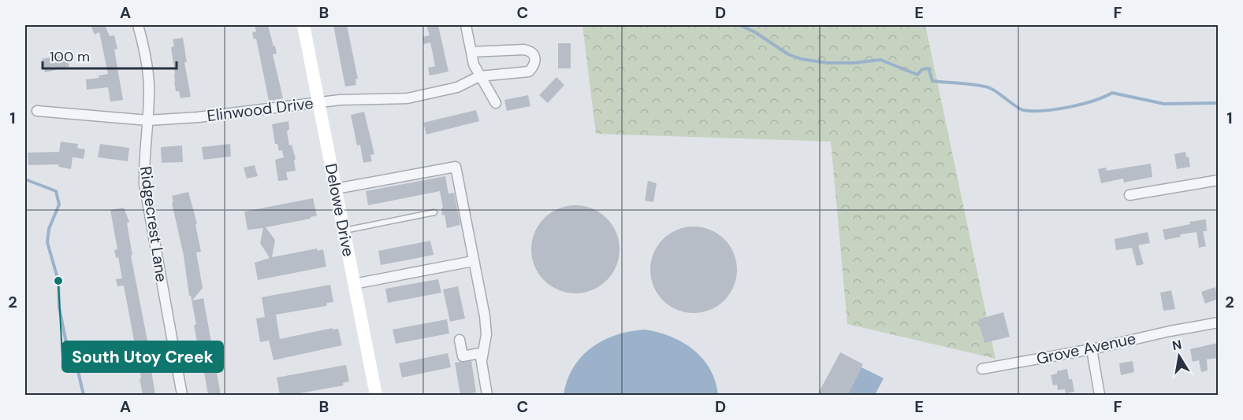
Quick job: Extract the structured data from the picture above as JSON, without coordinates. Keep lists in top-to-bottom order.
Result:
{
  "streets": {
    "street": [
      "Elinwood Drive",
      "Delowe Drive",
      "Ridgecrest Lane",
      "Grove Avenue"
    ]
  },
  "crossings": [
    ["Elinwood Drive", "Delowe Drive"],
    ["Elinwood Drive", "Ridgecrest Lane"]
  ],
  "places": ["South Utoy Creek"],
  "scale_bar": "100 m",
  "north": "top",
  "grid": {
    "columns": [
      "A",
      "B",
      "C",
      "D",
      "E",
      "F"
    ],
    "rows": ["1", "2"]
  }
}
